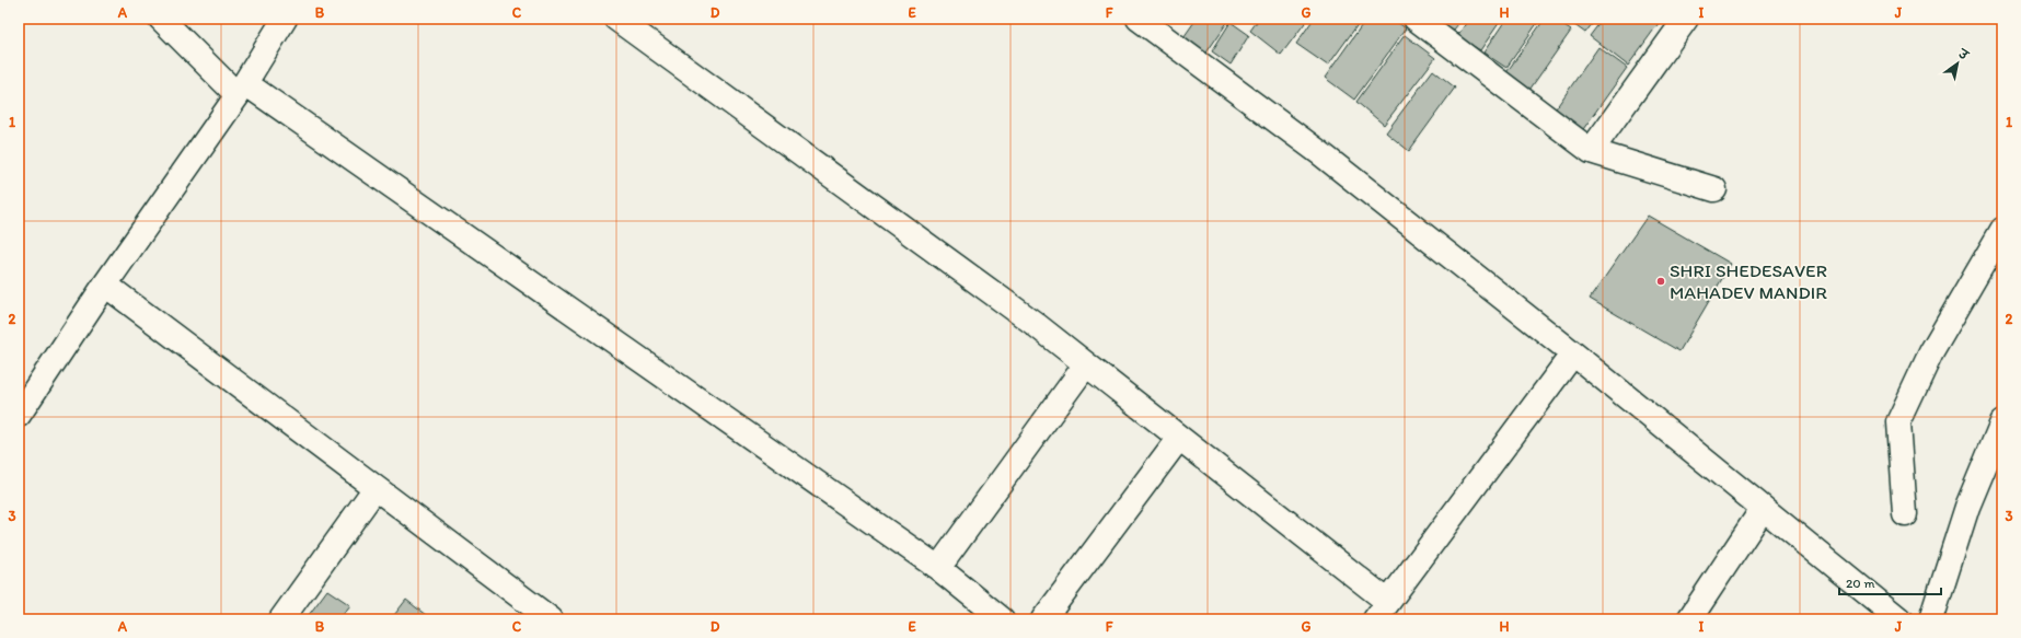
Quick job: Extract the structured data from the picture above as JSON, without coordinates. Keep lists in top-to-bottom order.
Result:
{
  "places": ["SHRI SHEDESAVER MAHADEV MANDIR"],
  "scale_bar": "20 m",
  "north": "top right",
  "grid": {
    "columns": [
      "A",
      "B",
      "C",
      "D",
      "E",
      "F",
      "G",
      "H",
      "I",
      "J"
    ],
    "rows": ["1", "2", "3"]
  }
}
